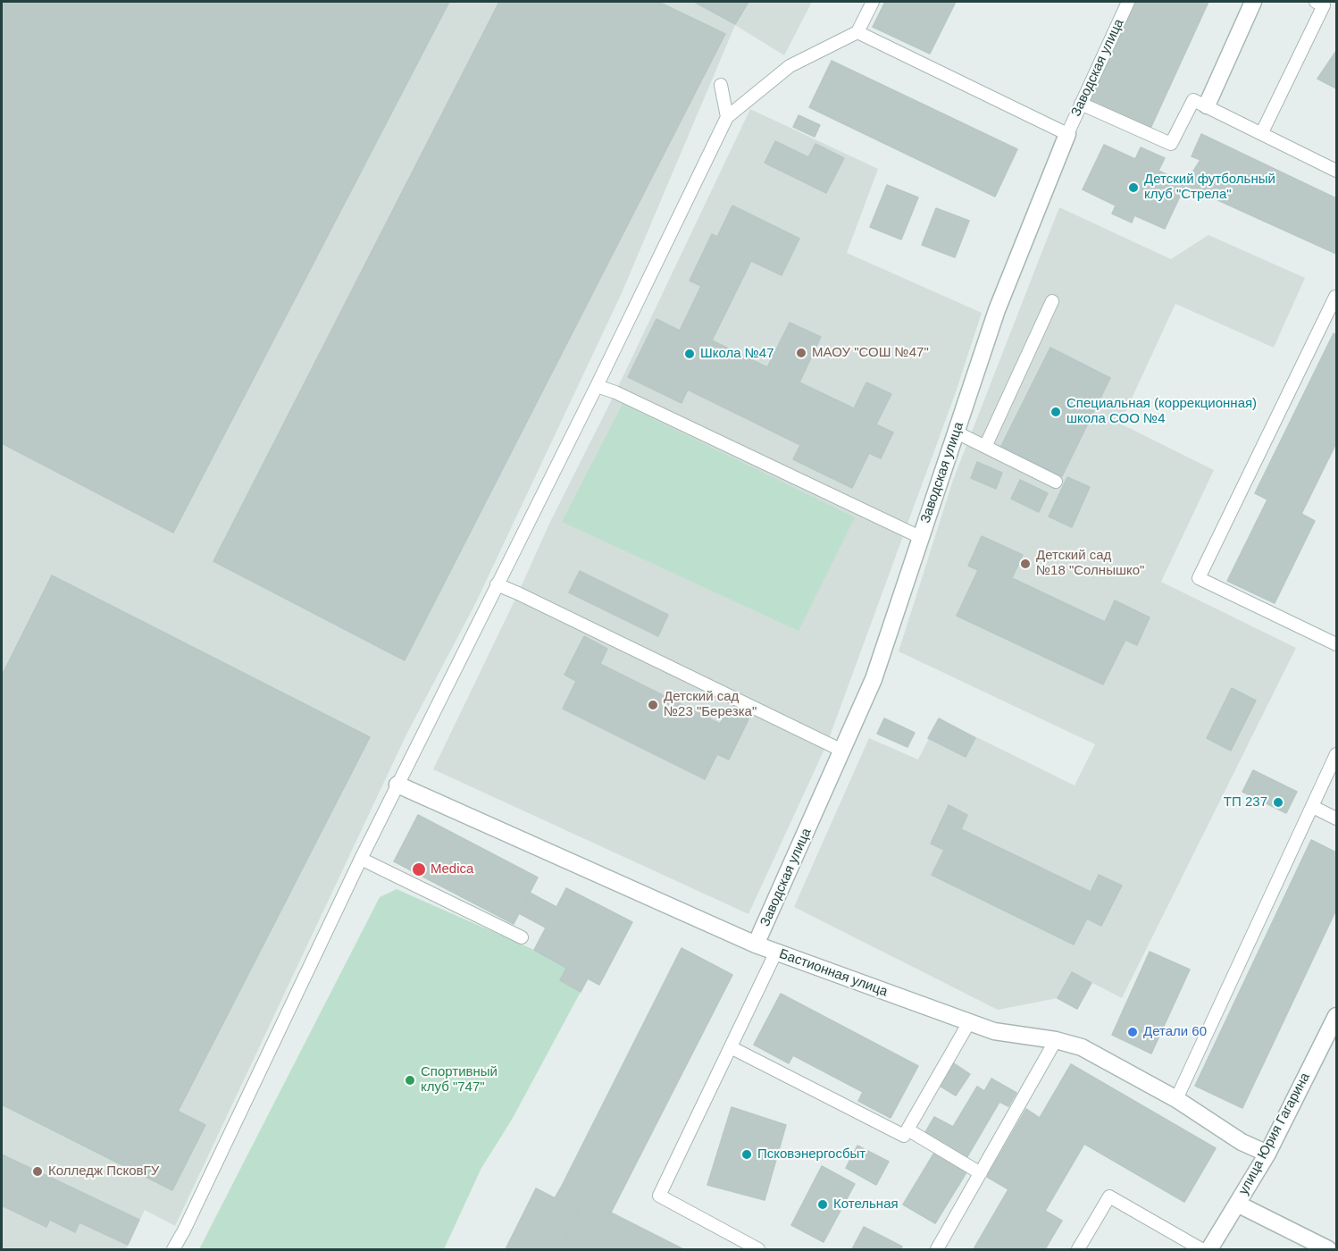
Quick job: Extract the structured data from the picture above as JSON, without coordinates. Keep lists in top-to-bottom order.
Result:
{
  "streets": {
    "street": ["Заводская улица", "Бастионная улица", "улица Юрия Гагарина"]
  },
  "crossings": [
    ["Заводская улица", "Бастионная улица"],
    ["Бастионная улица", "улица Юрия Гагарина"]
  ],
  "places": [
    "Детский футбольный клуб \"Стрела\"",
    "МАОУ \"СОШ №47\"",
    "Школа №47",
    "Специальная (коррекционная) школа СОО №4",
    "Детский сад №18 \"Солнышко\"",
    "Детский сад №23 \"Березка\"",
    "ТП 237",
    "Medica",
    "Детали 60",
    "Спортивный клуб \"747\"",
    "Псковэнергосбыт",
    "Колледж ПсковГУ",
    "Котельная"
  ]
}
